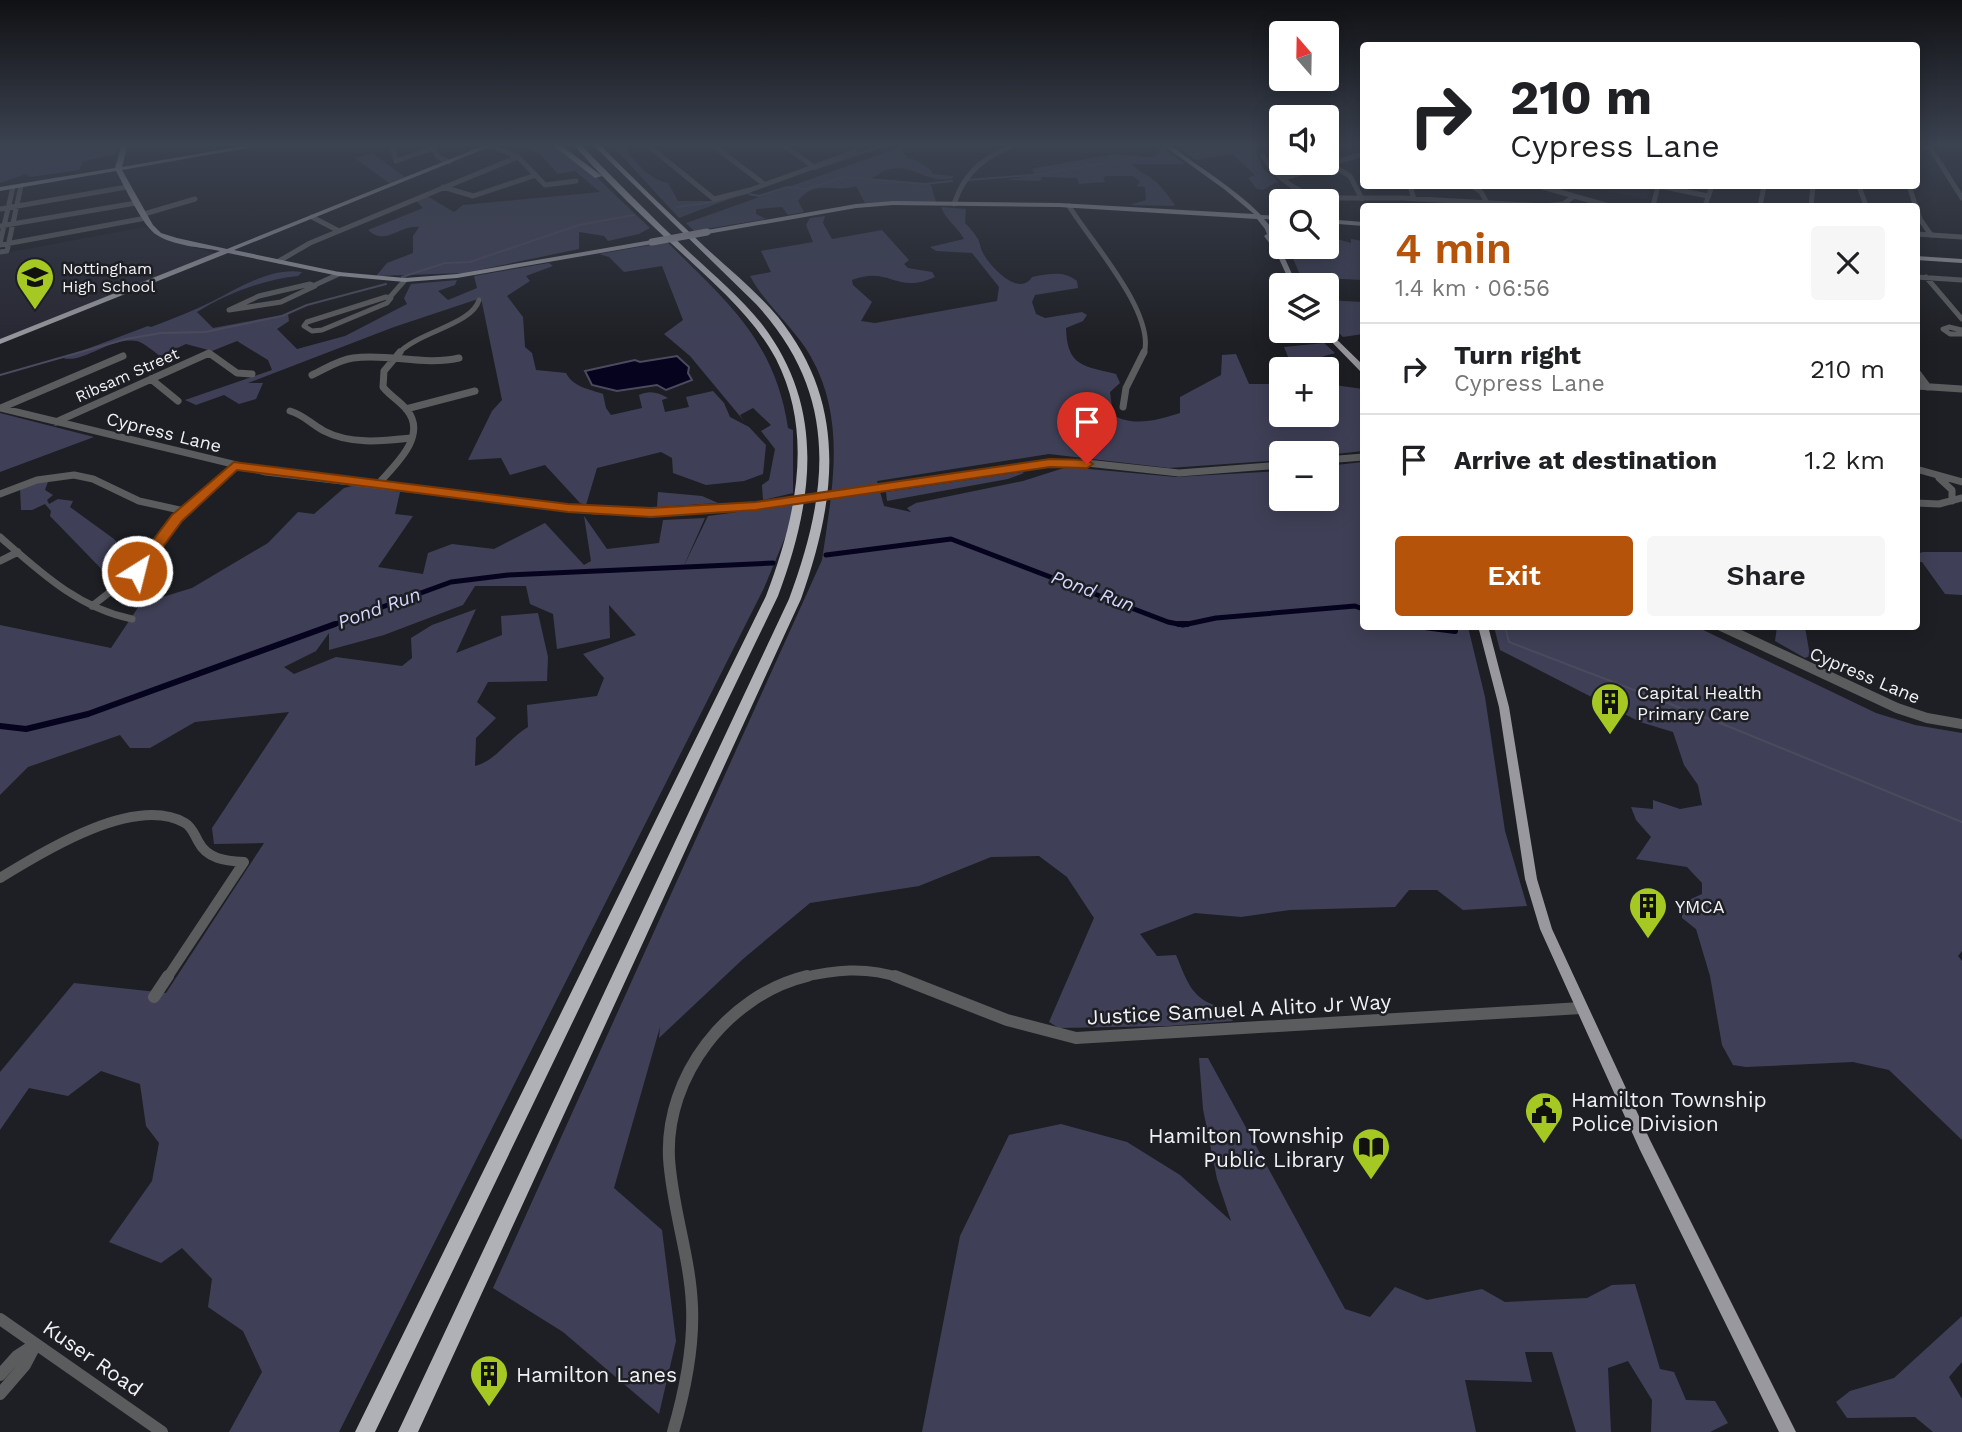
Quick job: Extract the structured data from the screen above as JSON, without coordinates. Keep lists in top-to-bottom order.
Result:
{
  "streets": {
    "street": [
      "Ribsam Street",
      "Cypress Lane",
      "Justice Samuel A Alito Jr Way",
      "Kuser Road"
    ]
  },
  "crossings": [
    ["Ribsam Street", "Cypress Lane"]
  ],
  "water": ["Pond Run"],
  "places": {
    "school or university": ["Nottingham High School"],
    "building": ["Capital Health Primary Care", "YMCA", "Hamilton Lanes"],
    "public building": ["Hamilton Township Police Division"],
    "library": ["Hamilton Township Public Library"]
  },
  "north": "top",
  "page": {
    "map_buttons": ["+", "−"],
    "turn": ["210 m", "Cypress Lane"],
    "heading": ["4 min", "1.4 km · 06:56"],
    "list": [
      {
        "name": "Turn right",
        "note": "Cypress Lane",
        "value": "210 m"
      },
      {
        "name": "Arrive at destination",
        "value": "1.2 km"
      }
    ],
    "buttons": ["Exit", "Share"]
  }
}
